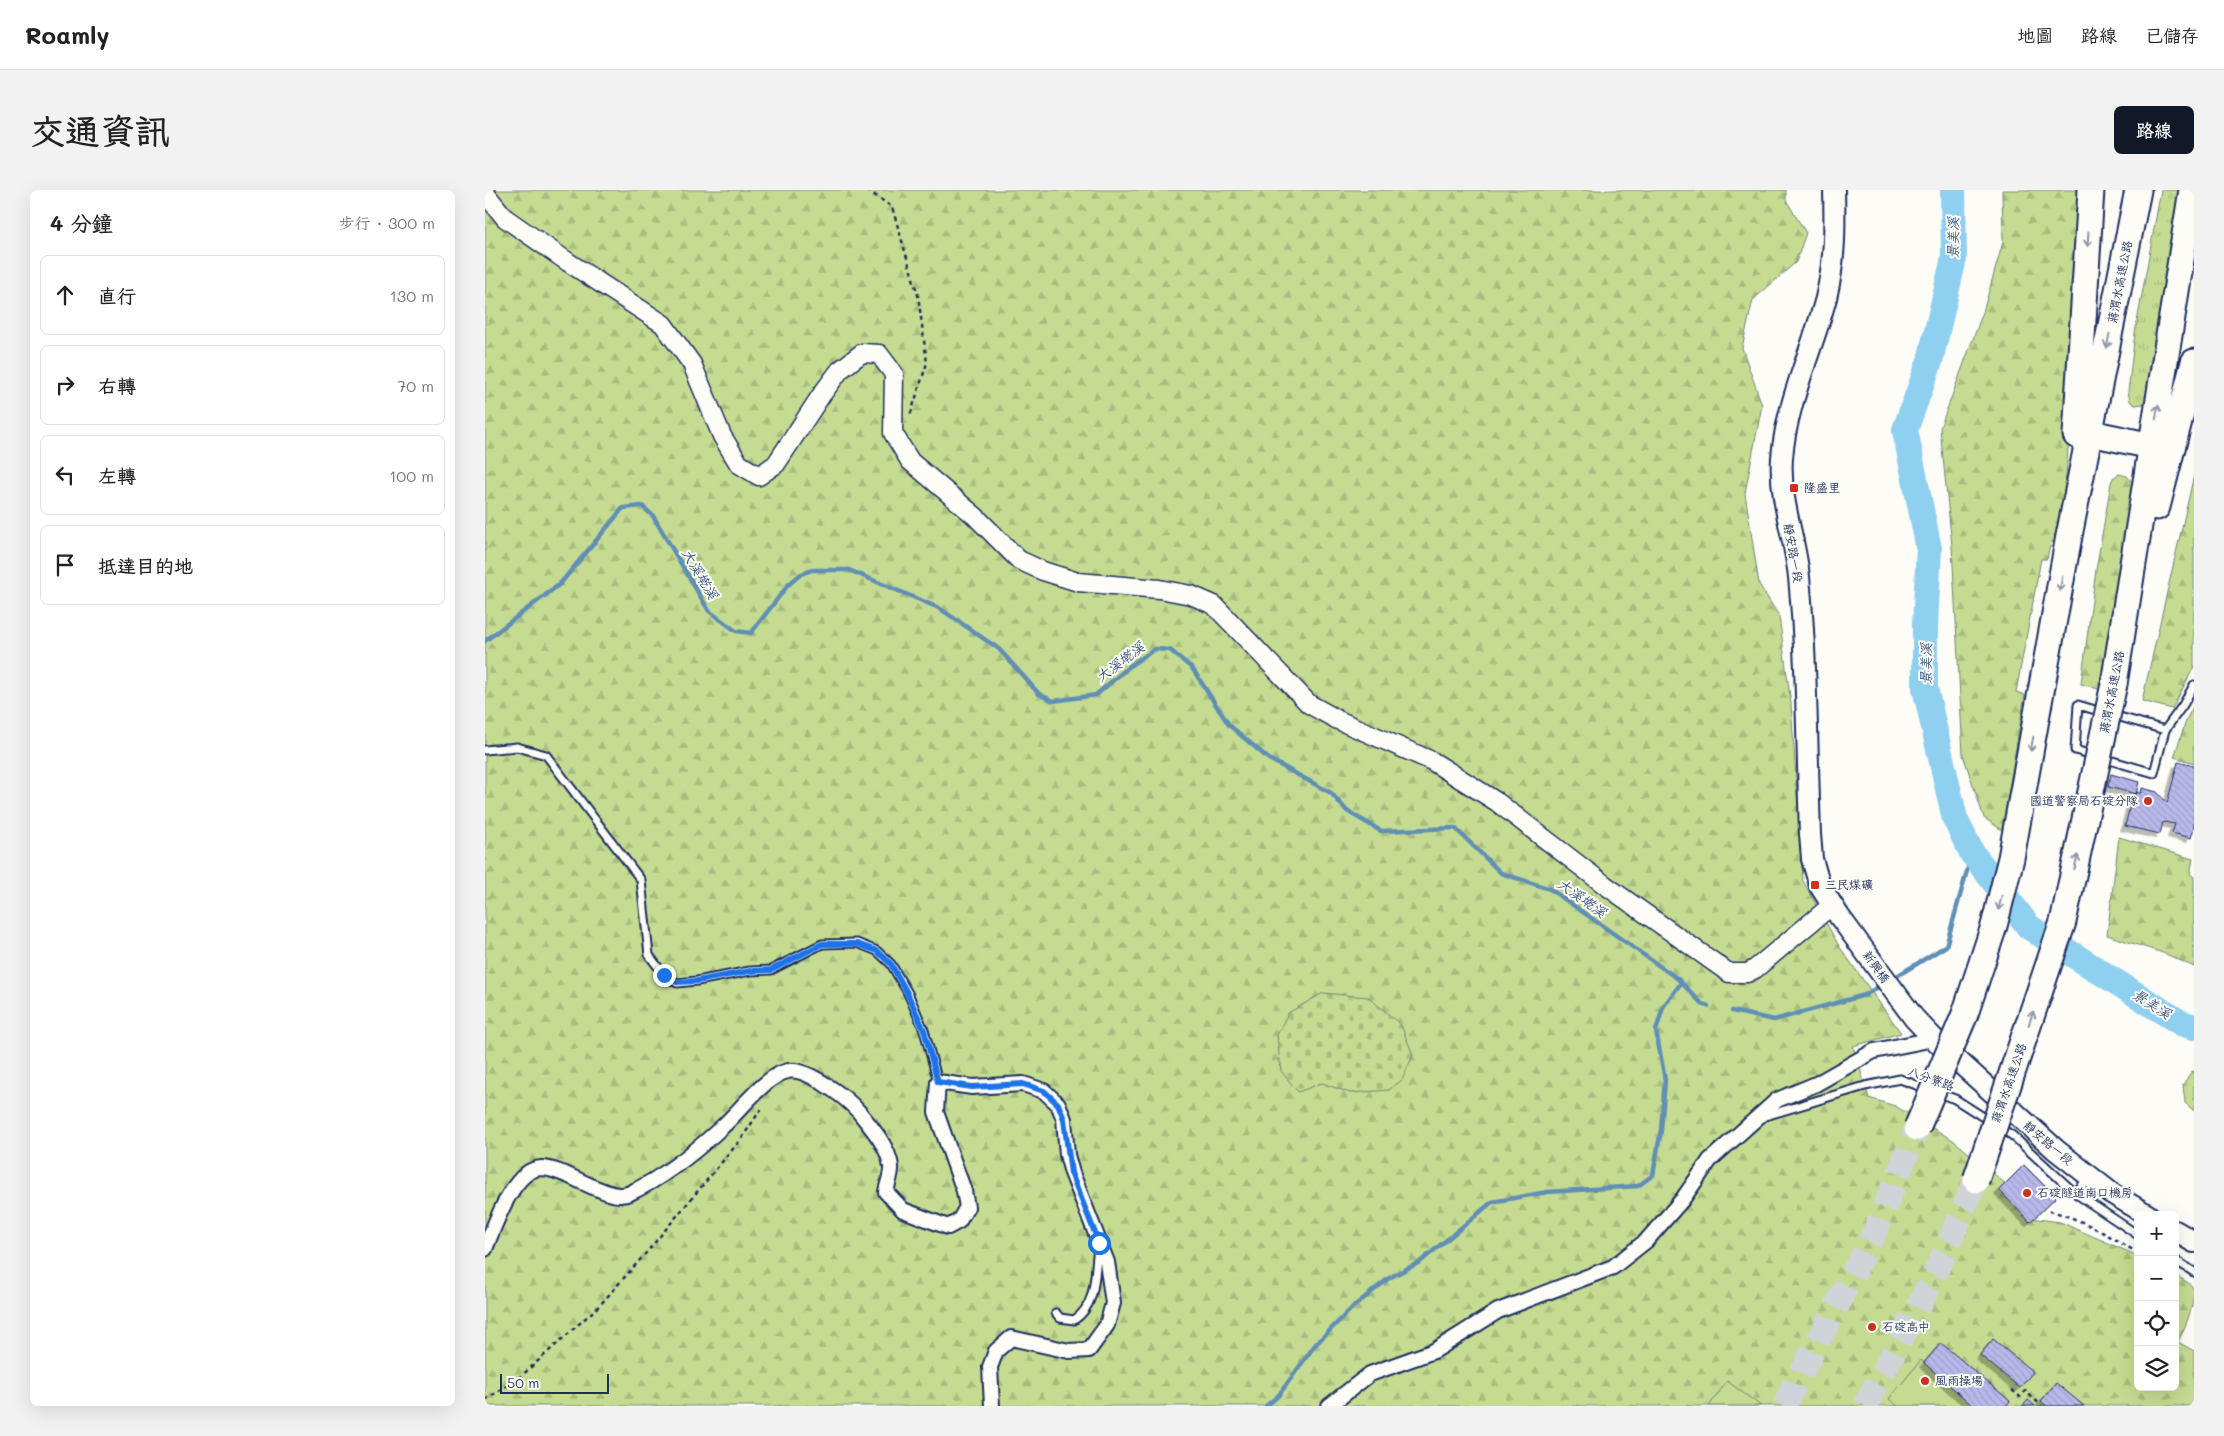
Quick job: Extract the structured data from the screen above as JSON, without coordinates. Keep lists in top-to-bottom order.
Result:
{
  "streets": {
    "highway": ["蔣渭水高速公路"],
    "main road": ["靜安路一段", "新興橋"],
    "lane": ["八分寮路"]
  },
  "crossings": [
    ["靜安路一段", "新興橋"]
  ],
  "water": ["景美溪", "大溪墘溪"],
  "places": {
    "transit": ["隆盛里", "三民煤礦"],
    "other": [
      "國道警察局石碇分隊",
      "石碇隧道南口機房",
      "石碇高中",
      "風雨操場"
    ]
  },
  "scale_bar": "50 m",
  "page": {
    "header": "Roamly",
    "nav": ["地圖", "路線", "已儲存"],
    "buttons": "路線",
    "title": "交通資訊",
    "heading": ["4 分鐘", "步行 · 300 m"],
    "list": [
      ["直行", "130 m"],
      ["右轉", "70 m"],
      ["左轉", "100 m"],
      "抵達目的地"
    ],
    "map_buttons": ["+", "−"],
    "scale": "50 m"
  }
}
